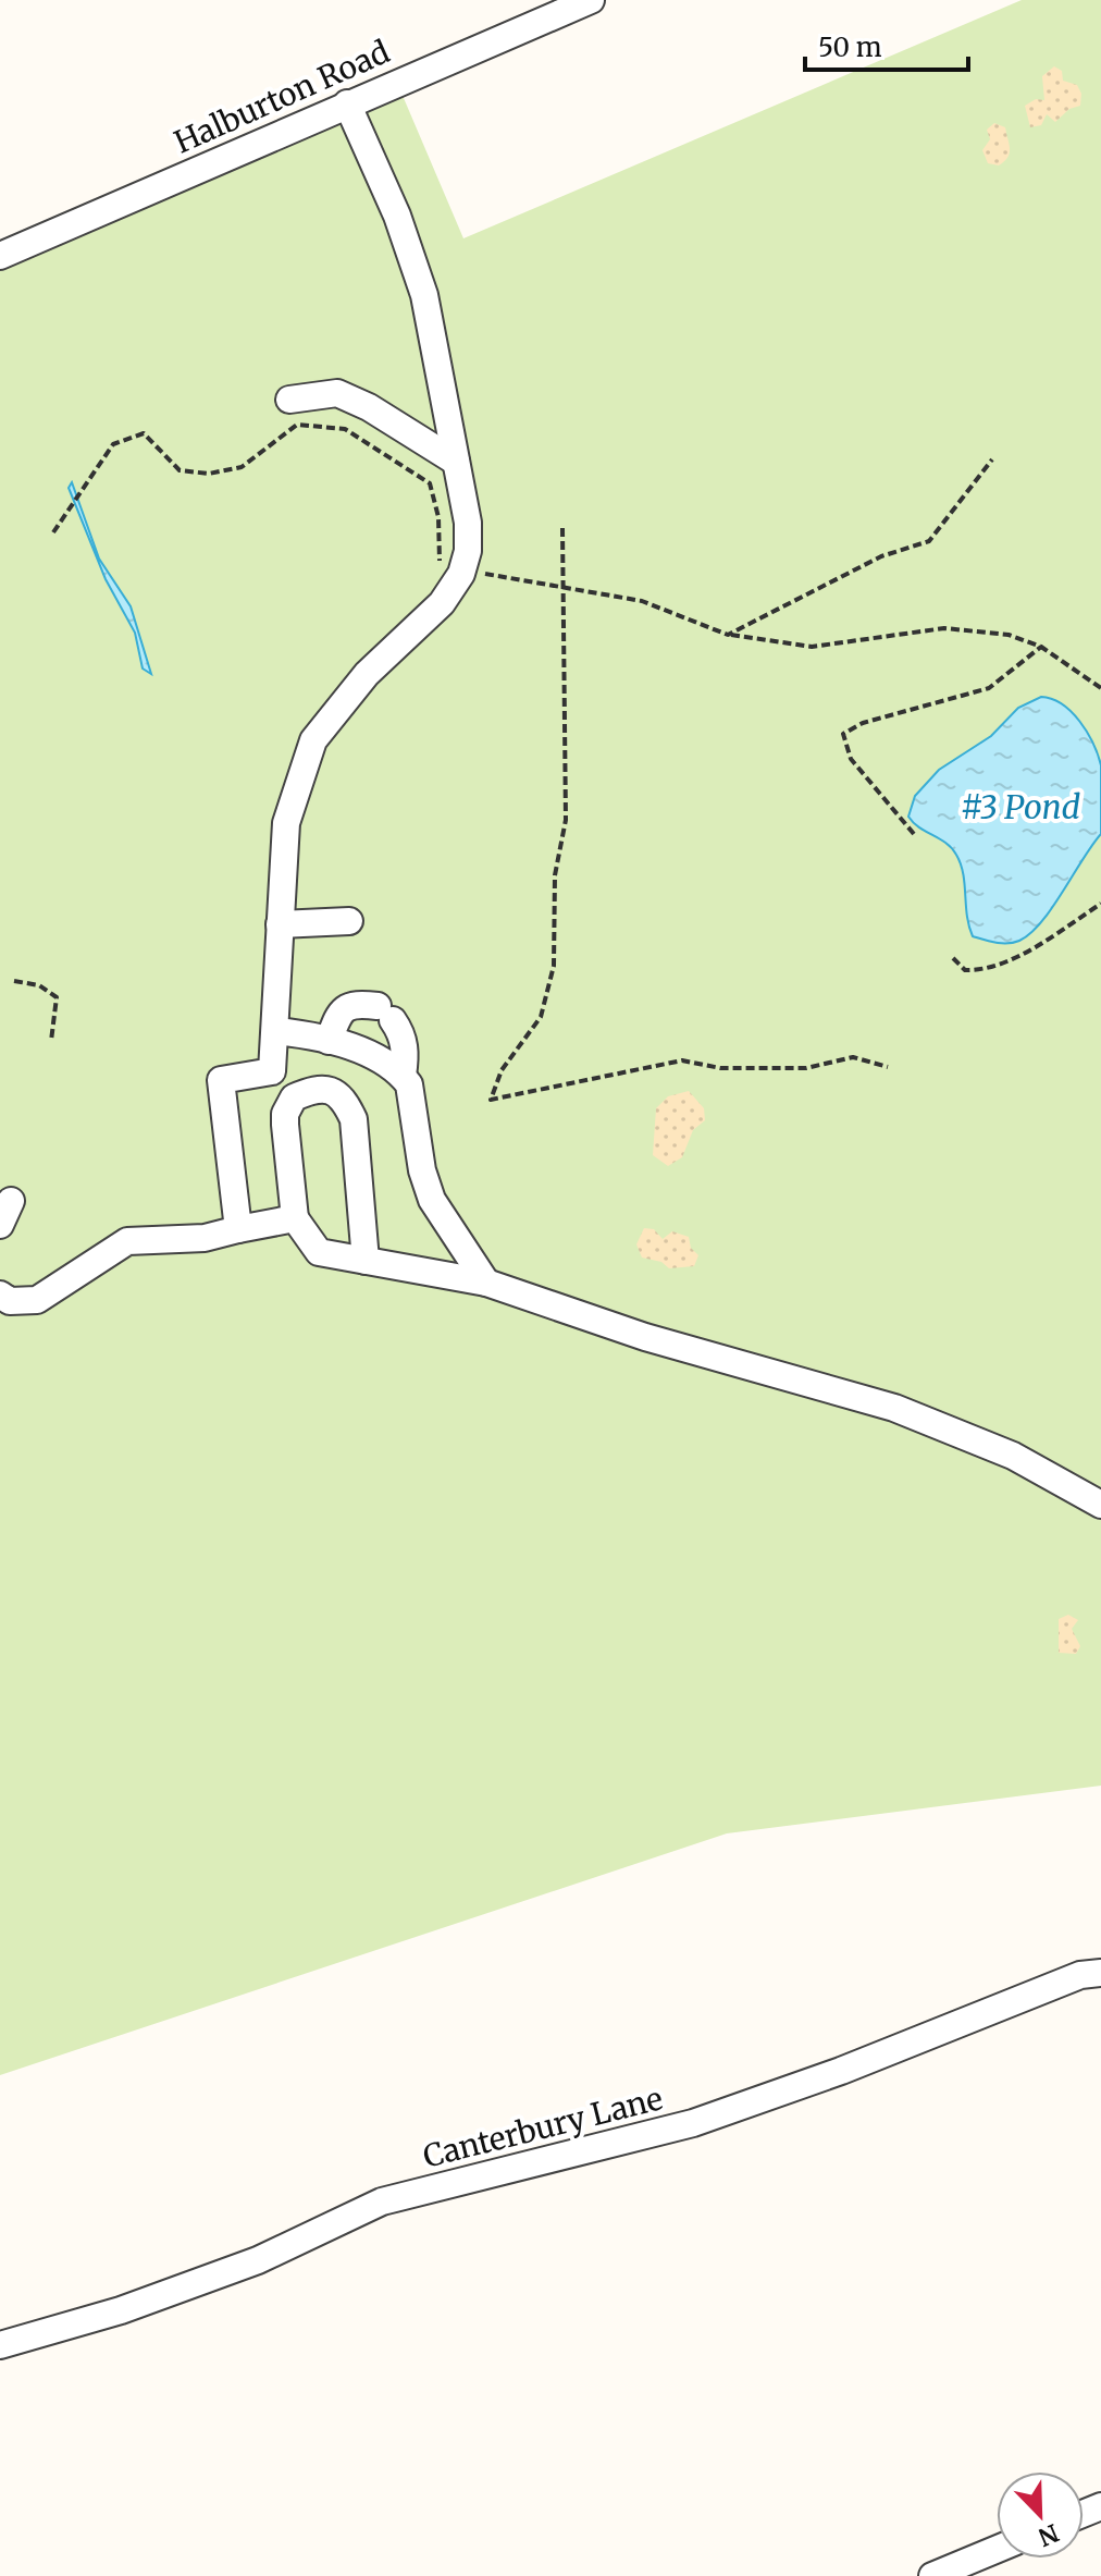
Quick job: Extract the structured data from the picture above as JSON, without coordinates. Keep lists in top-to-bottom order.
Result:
{
  "streets": {
    "street": ["Halburton Road", "Canterbury Lane"]
  },
  "water": ["#3 Pond"],
  "scale_bar": "50 m",
  "north": "bottom right"
}
